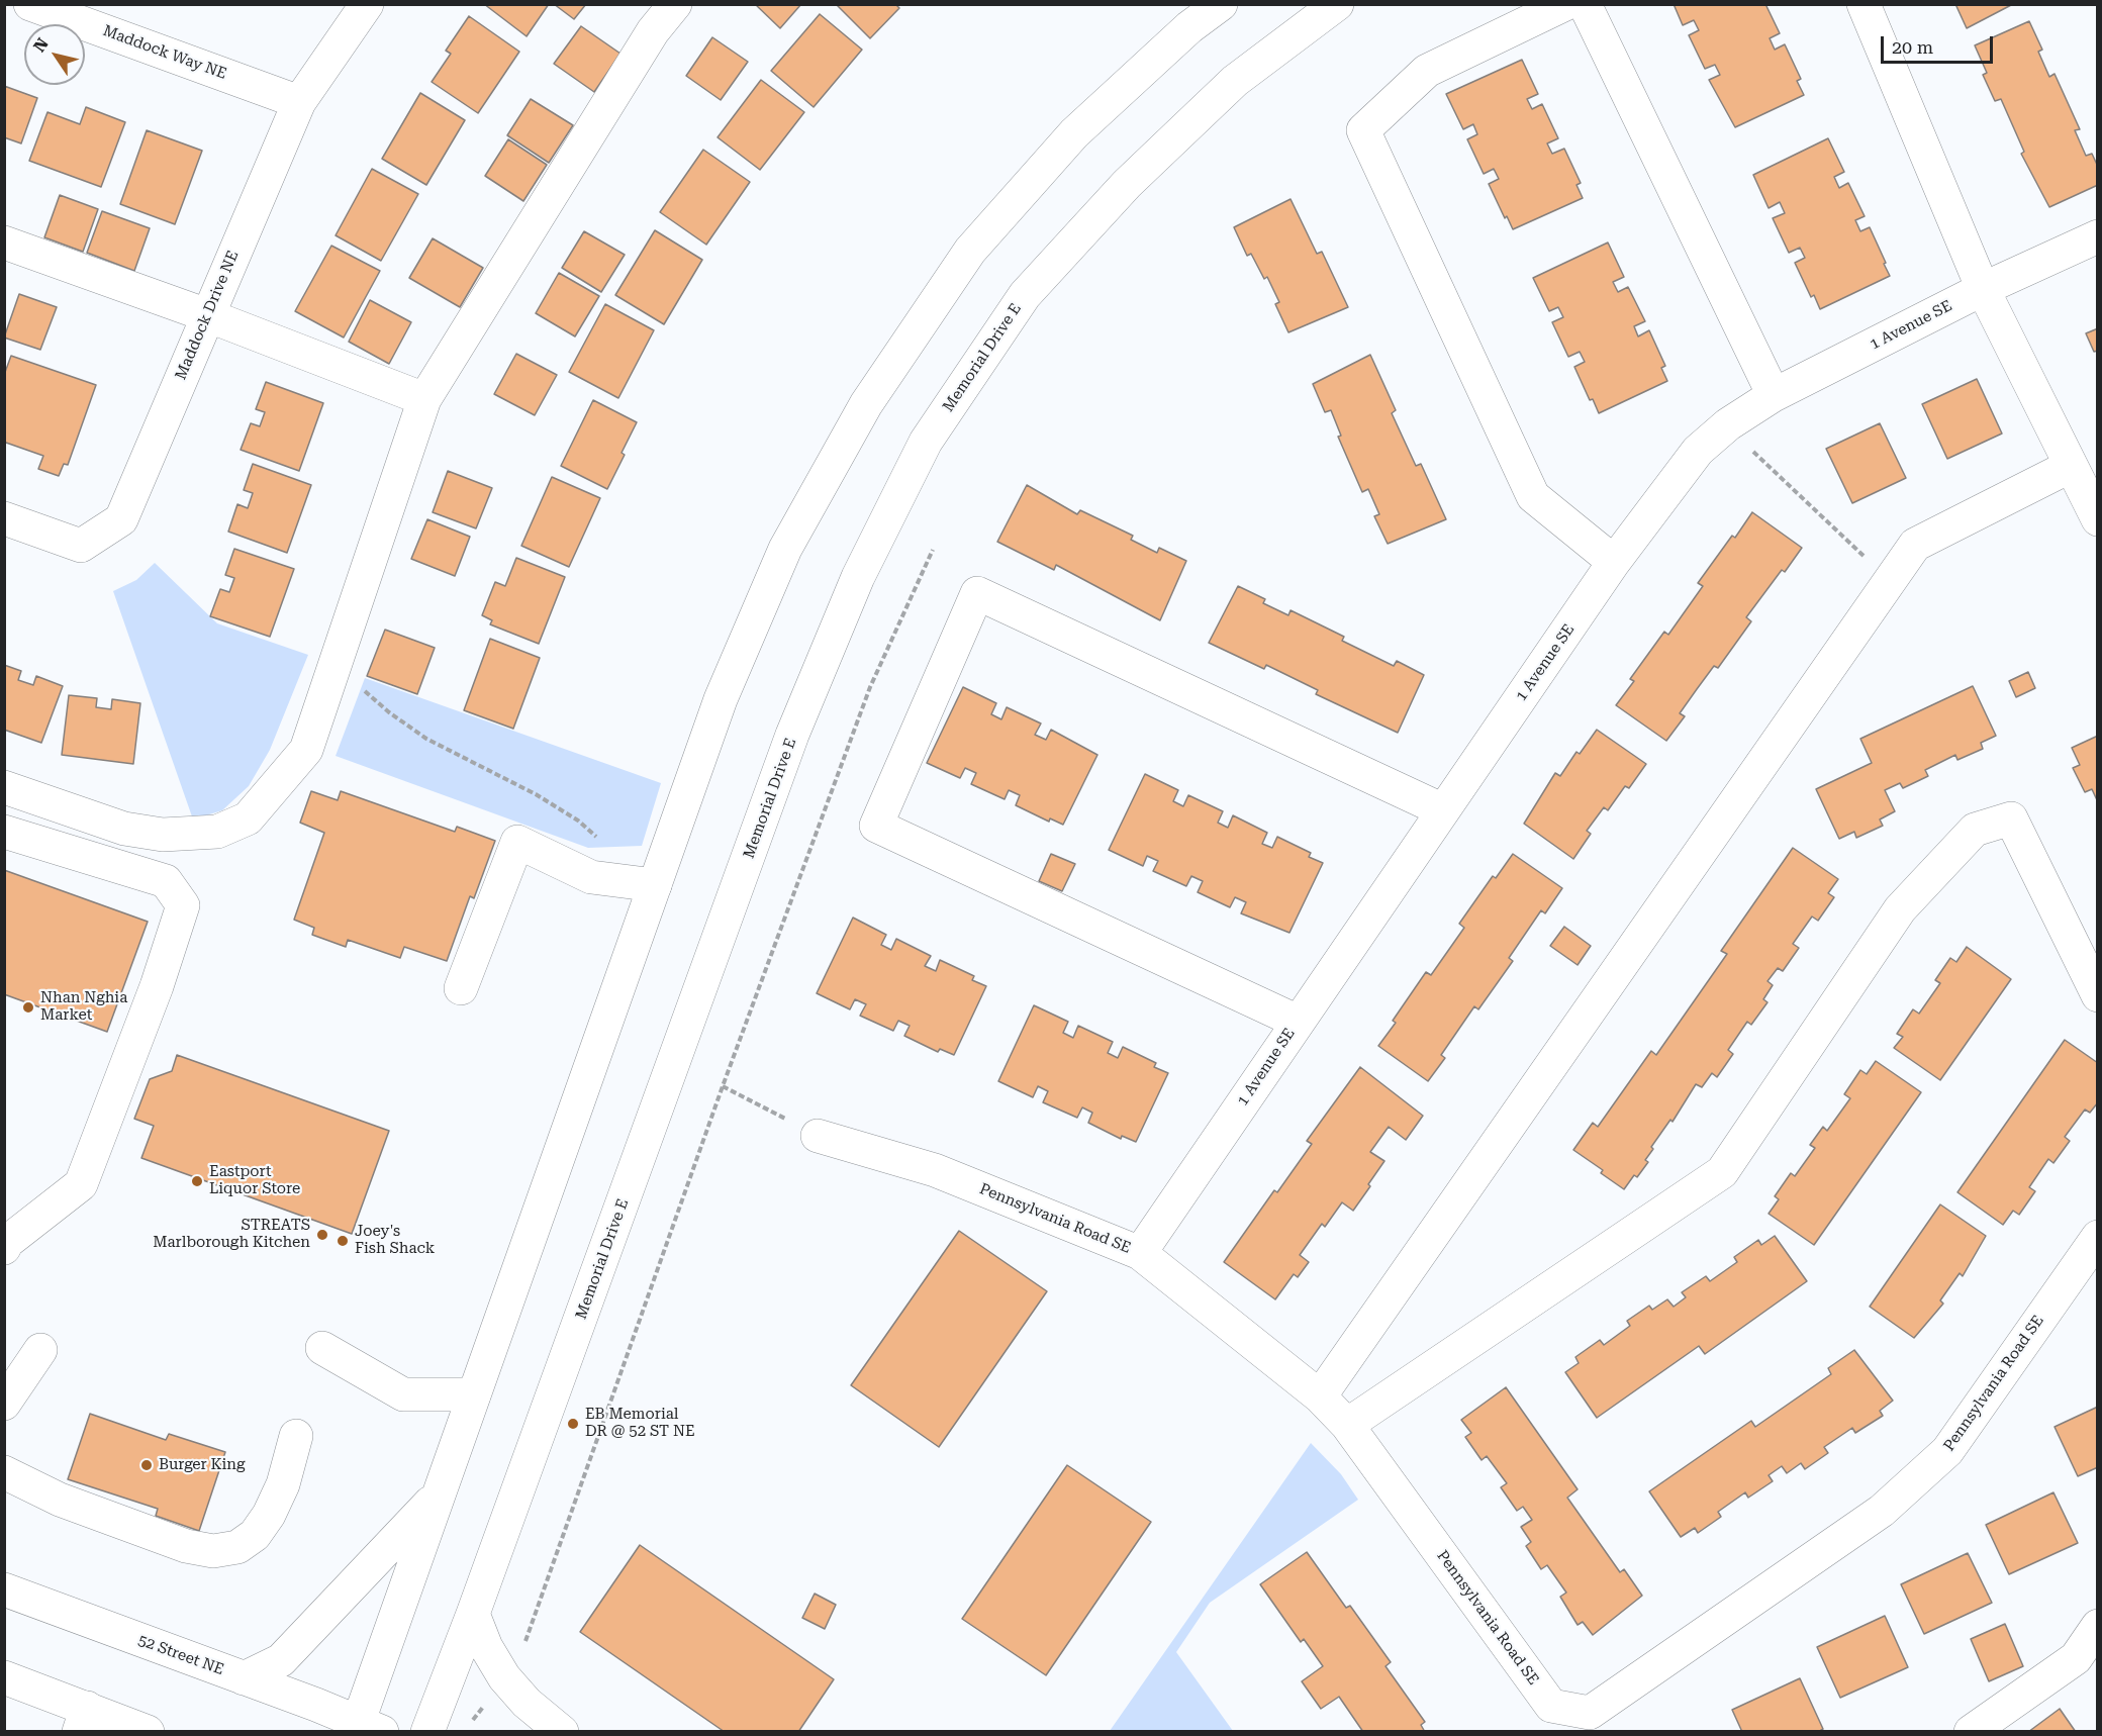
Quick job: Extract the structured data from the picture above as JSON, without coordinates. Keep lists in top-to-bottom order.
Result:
{
  "streets": {
    "main road": [
      "Maddock Way NE",
      "Maddock Drive NE",
      "1 Avenue SE",
      "Memorial Drive E",
      "Pennsylvania Road SE",
      "52 Street NE"
    ]
  },
  "crossings": [
    ["Maddock Way NE", "Maddock Drive NE"],
    ["1 Avenue SE", "Pennsylvania Road SE"]
  ],
  "places": [
    "Nhan Nghia Market",
    "Eastport Liquor Store",
    "STREATS Marlborough Kitchen",
    "Joey's Fish Shack",
    "EB Memorial DR @ 52 ST NE",
    "Burger King"
  ],
  "scale_bar": "20 m",
  "north": "top left"
}
